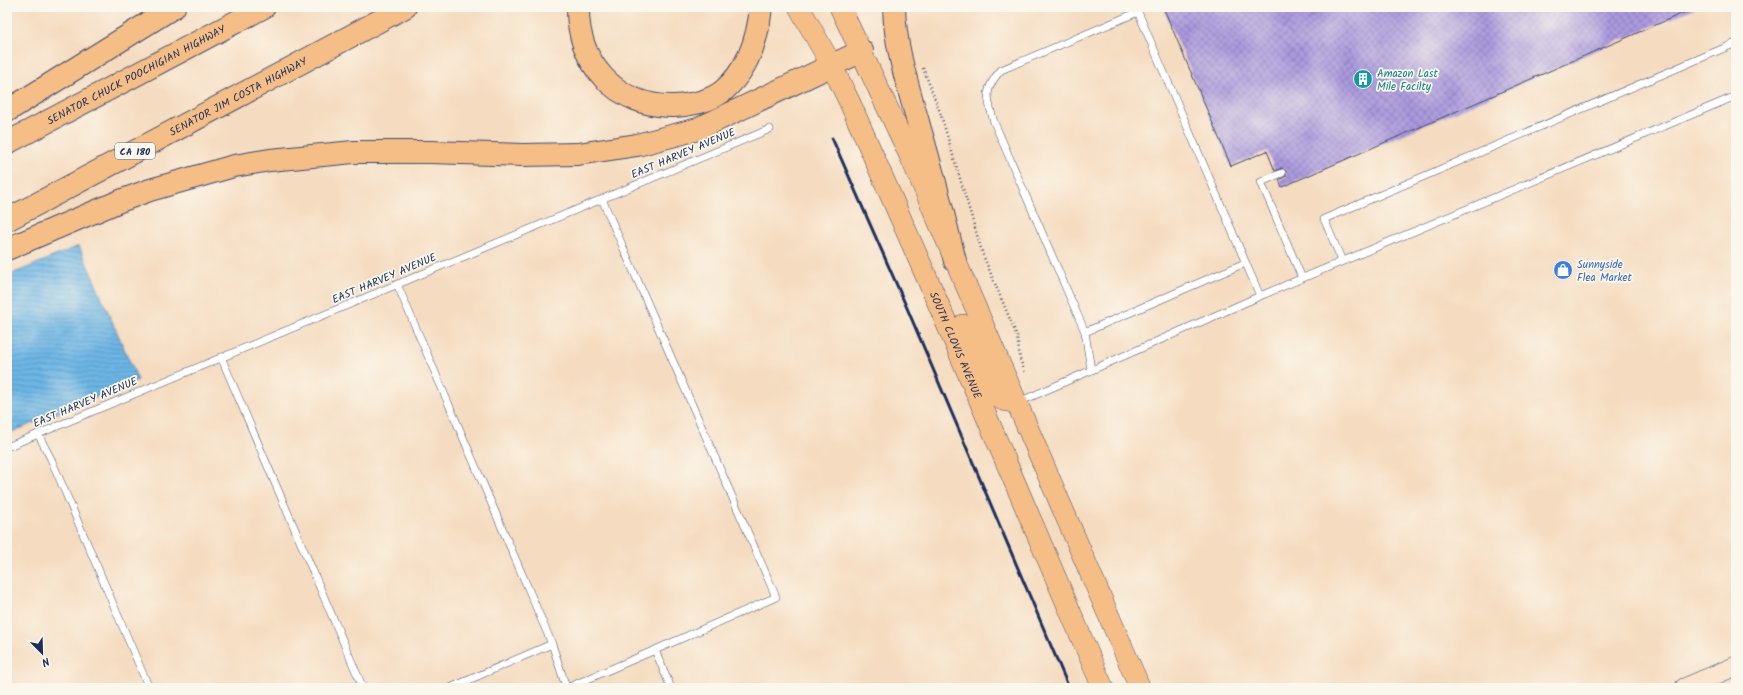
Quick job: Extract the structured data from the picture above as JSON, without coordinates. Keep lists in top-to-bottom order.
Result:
{
  "streets": {
    "highway": ["SENATOR CHUCK POOCHIGIAN HIGHWAY", "SENATOR JIM COSTA HIGHWAY", "CA 180"],
    "main road": ["SOUTH CLOVIS AVENUE"],
    "lane": ["EAST HARVEY AVENUE"]
  },
  "places": {
    "building": ["Amazon Last Mile Facilty"],
    "shop": ["Sunnyside Flea Market"]
  },
  "north": "bottom right"
}
